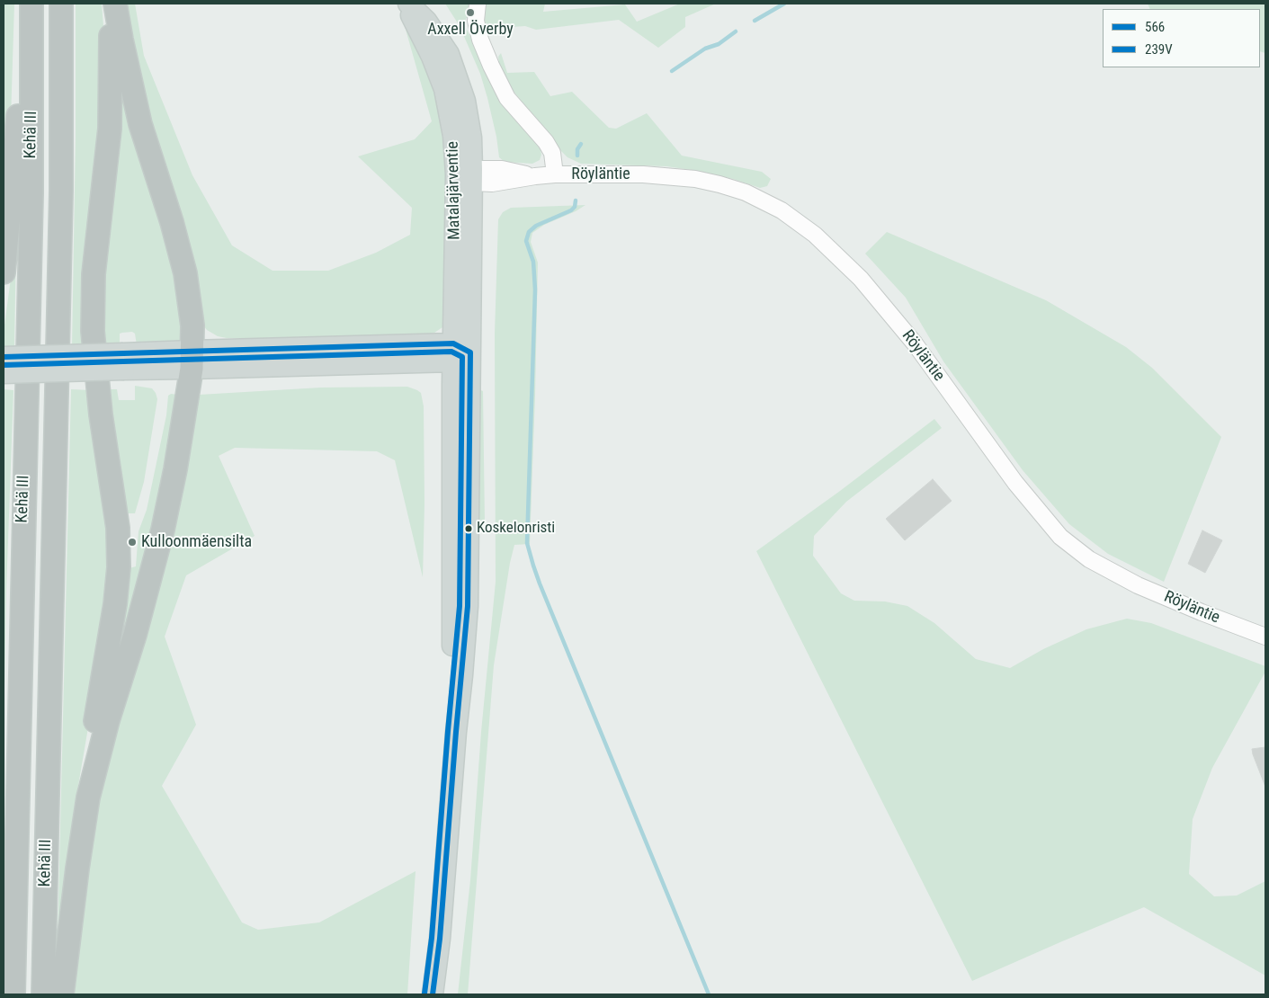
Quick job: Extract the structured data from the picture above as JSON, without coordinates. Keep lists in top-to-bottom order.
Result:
{
  "streets": {
    "highway": ["Kehä III"],
    "main road": ["Matalajärventie"],
    "street": ["Röyläntie"]
  },
  "crossings": [
    ["Röyläntie", "Matalajärventie"]
  ],
  "places": ["Axxell Överby", "Koskelonristi", "Kulloonmäensilta"],
  "lines": ["transit line 566", "transit line 239V"],
  "legend": ["566", "239V"]
}
